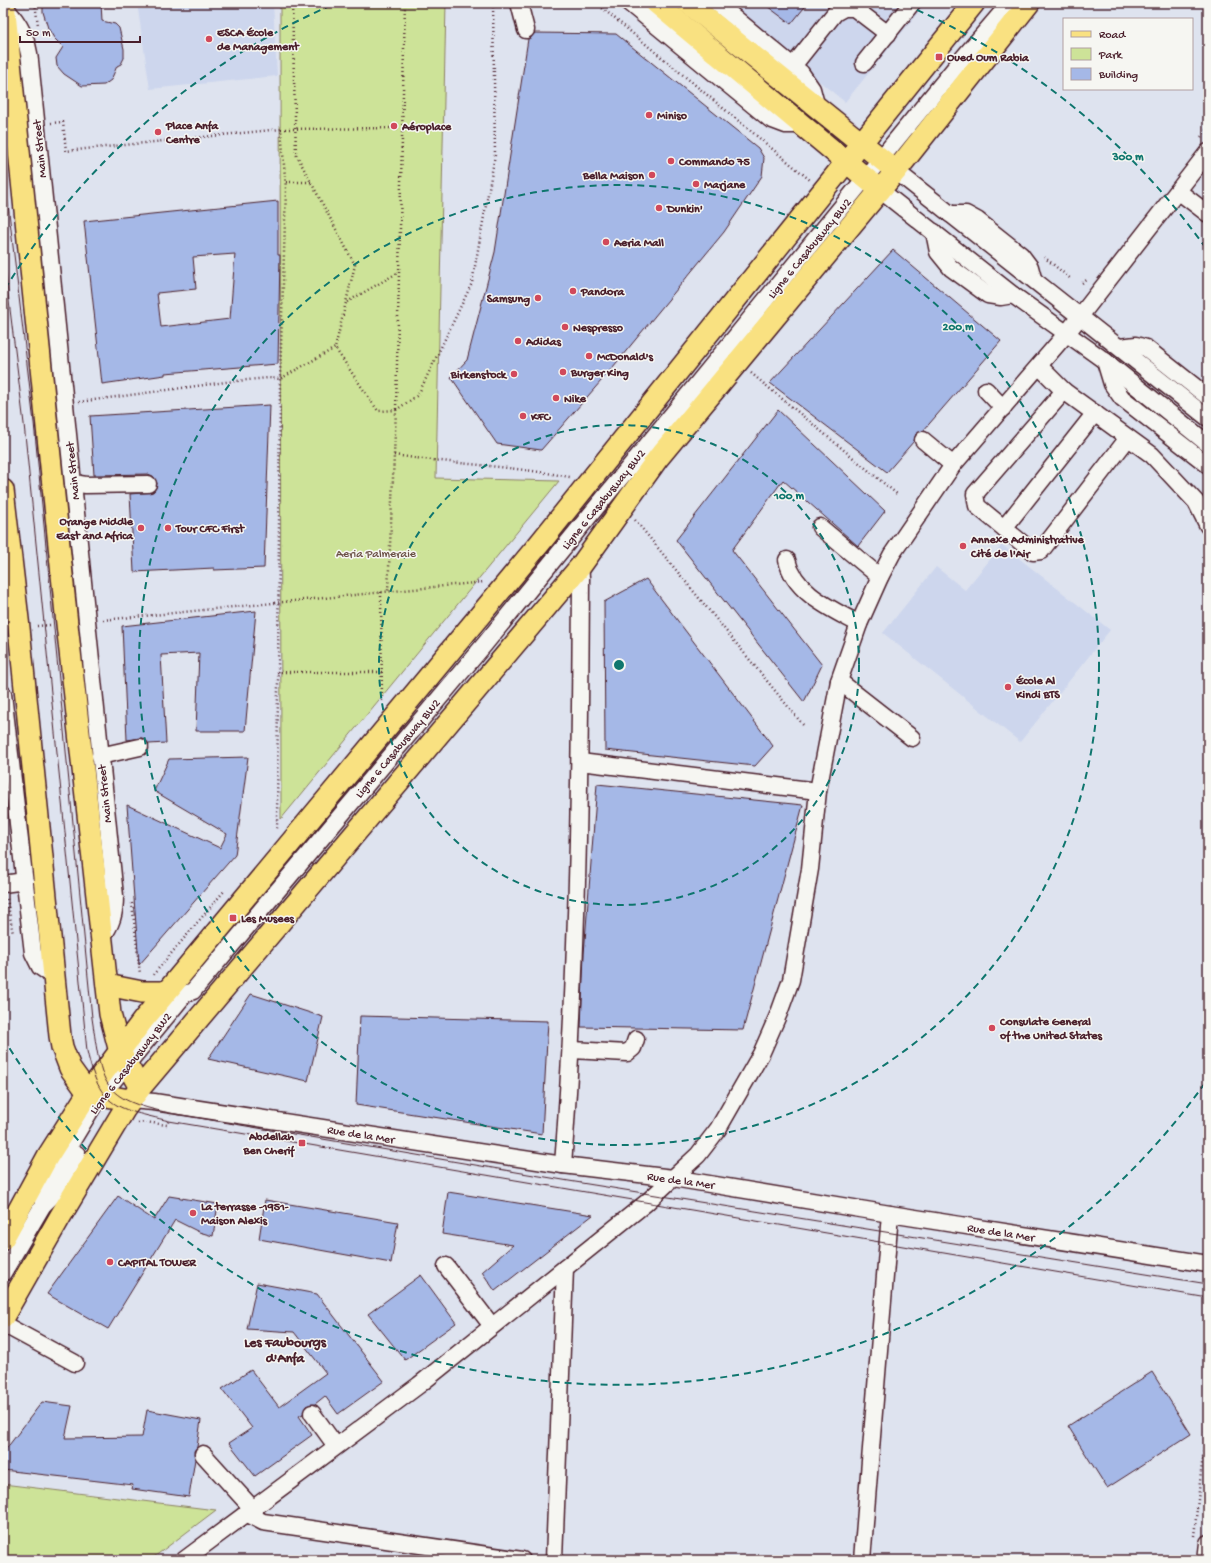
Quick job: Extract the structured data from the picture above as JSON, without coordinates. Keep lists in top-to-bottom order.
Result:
{
  "streets": {
    "main road": ["Main Street"],
    "street": ["Ligne 6 Casabusway BW2", "Rue de la Mer"]
  },
  "crossings": [
    ["Main Street", "Ligne 6 Casabusway BW2"],
    ["Main Street", "Rue de la Mer"],
    ["Ligne 6 Casabusway BW2", "Rue de la Mer"]
  ],
  "districts": ["Les Faubourgs d'Anfa"],
  "parks": ["Aeria Palmeraie"],
  "places": {
    "other": [
      "ESCA École de Management",
      "Miniso",
      "Aéroplace",
      "Place Anfa Centre",
      "Commando 75",
      "Bella Maison",
      "Marjane",
      "Dunkin'",
      "Aeria Mall",
      "Pandora",
      "Samsung",
      "Nespresso",
      "Adidas",
      "McDonald's",
      "Burger King",
      "Birkenstock",
      "Nike",
      "KFC",
      "Orange Middle East and Africa",
      "Tour CFC First",
      "Annexe Administrative Cité de l'Air",
      "École Al Kindi BTS",
      "Consulate General of the United States",
      "La terrasse -1951- Maison Alexis",
      "CAPITAL TOWER"
    ],
    "transit": ["Oued Oum Rabia", "Les Musees", "Abdellah Ben Cherif"]
  },
  "legend": ["Road", "Park", "Building"],
  "scale_bar": "50 m",
  "rings": ["300 m", "200 m", "100 m"]
}
